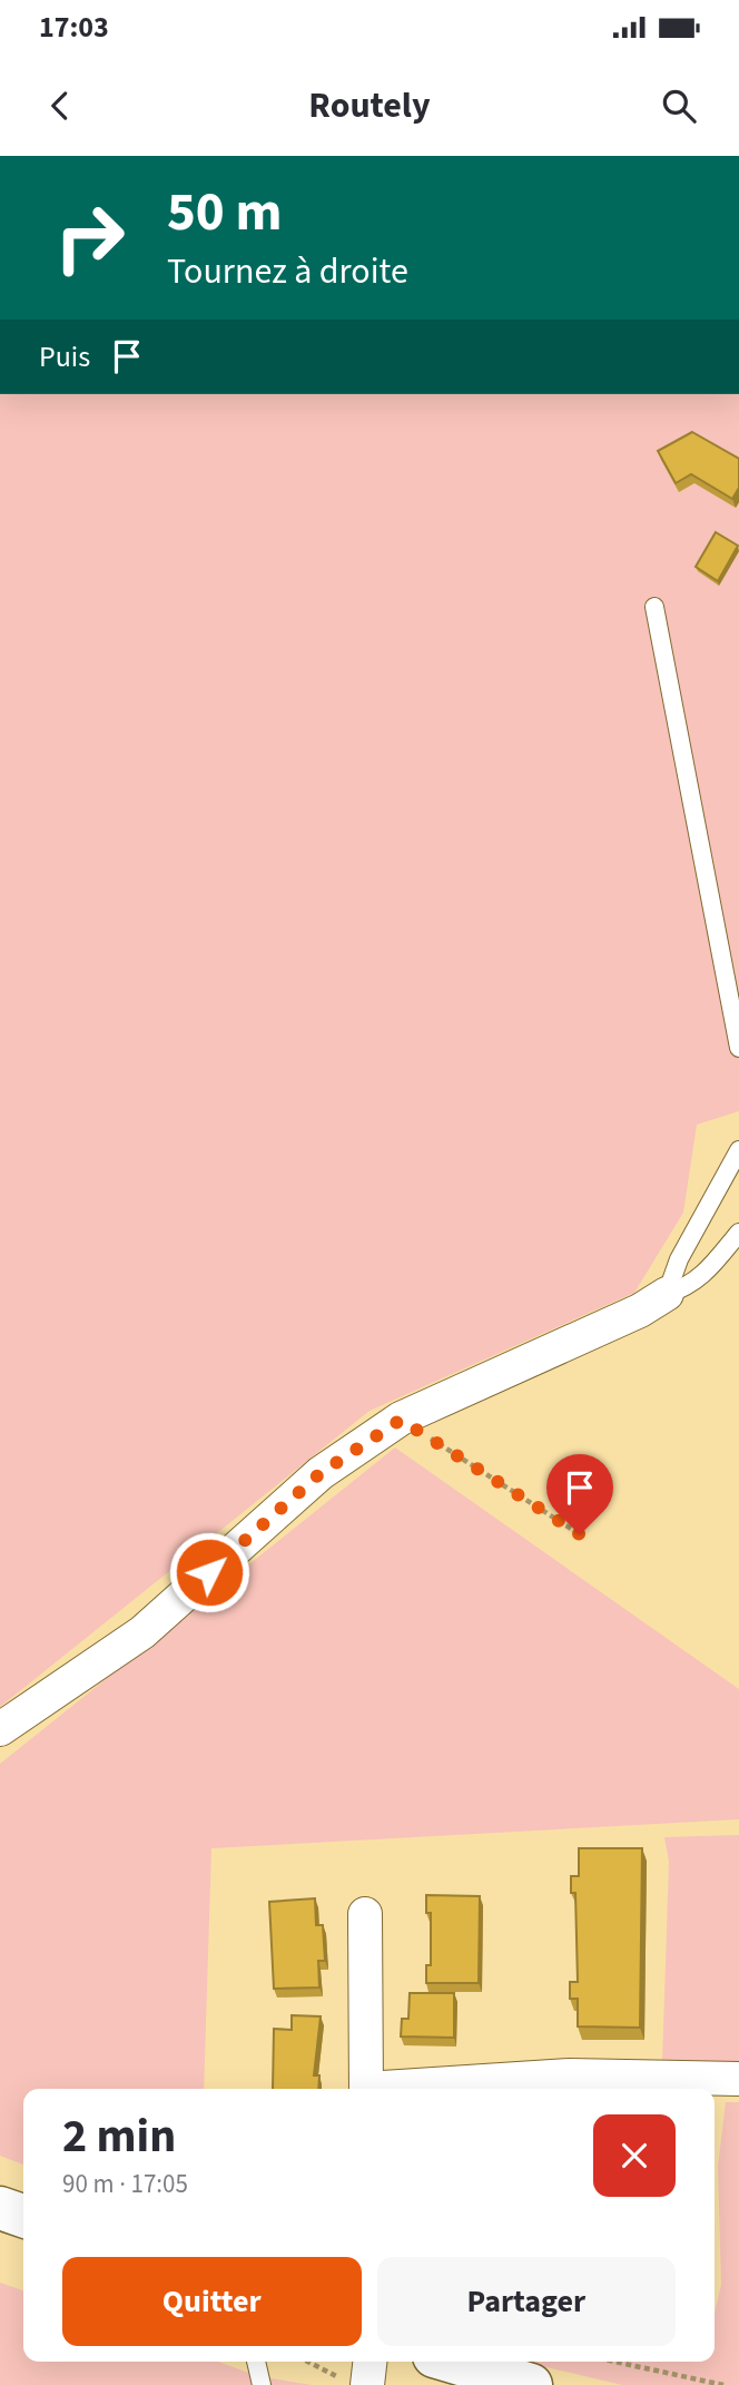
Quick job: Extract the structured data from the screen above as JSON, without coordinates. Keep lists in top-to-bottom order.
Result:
{
  "page": {
    "status": "17:03",
    "header": "Routely",
    "turn": ["50 m", "Tournez à droite"],
    "then": "Puis",
    "heading": ["2 min", "90 m · 17:05"],
    "buttons": ["Quitter", "Partager"]
  }
}
